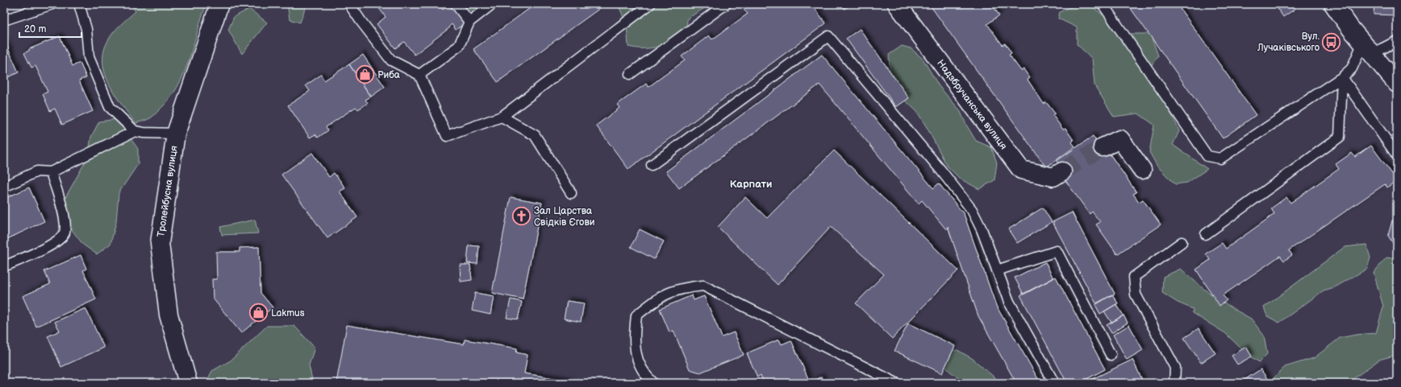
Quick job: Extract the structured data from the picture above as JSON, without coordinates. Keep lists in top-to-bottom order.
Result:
{
  "streets": {
    "street": ["Надзбручанська вулиця", "Тролейбусна вулиця"]
  },
  "districts": ["Карпати"],
  "places": {
    "bus stop": ["Вул. Лучаківського"],
    "shop": ["Риба", "Lakmus"],
    "church": ["Зал Царства Свідків Єгови"]
  },
  "scale_bar": "20 m"
}
